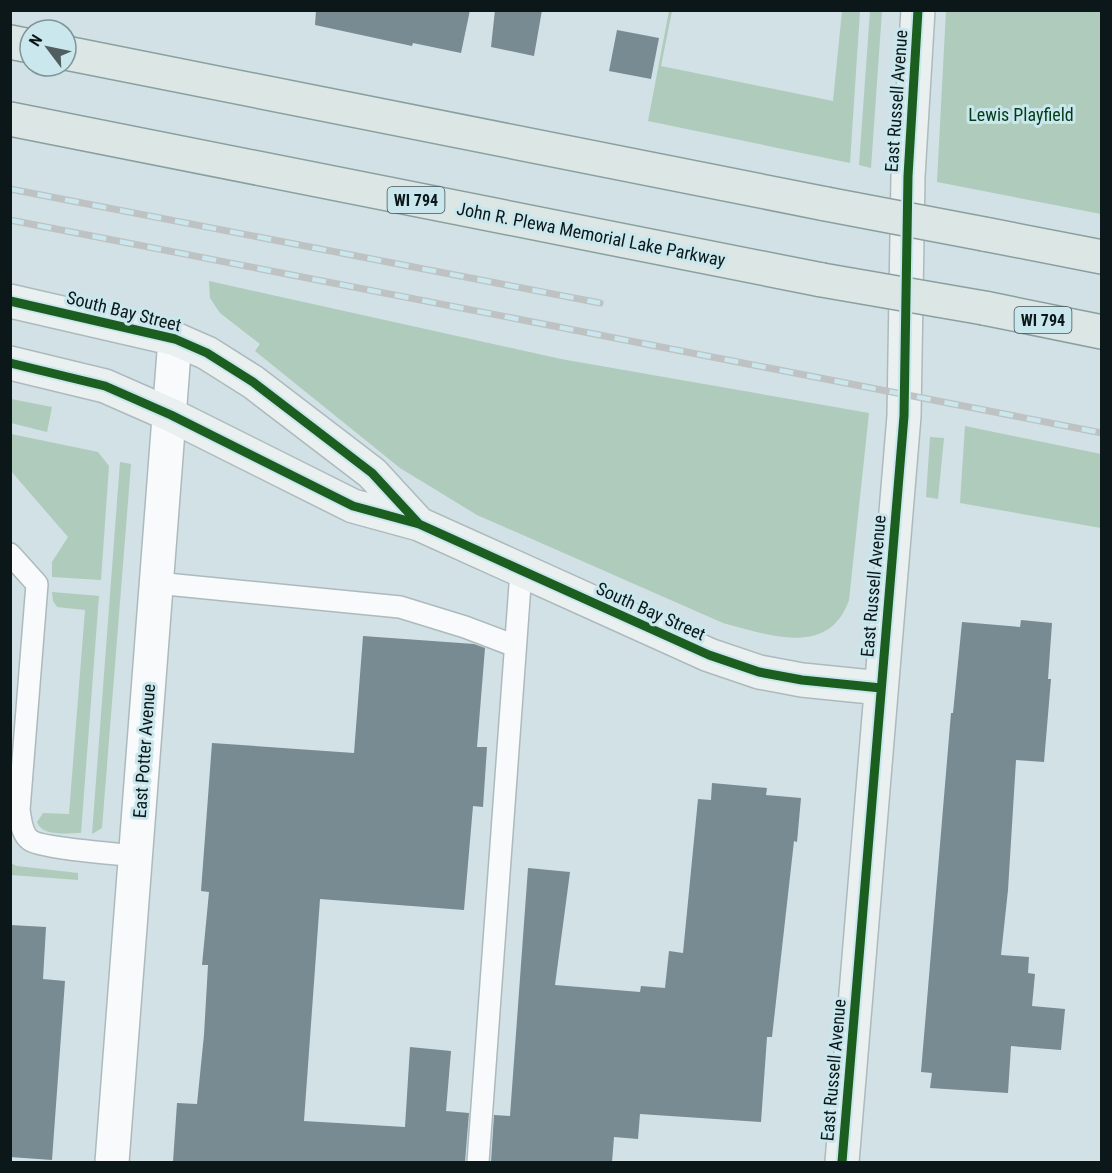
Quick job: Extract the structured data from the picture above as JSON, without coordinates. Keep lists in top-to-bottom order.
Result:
{
  "streets": {
    "main road": [
      "East Russell Avenue",
      "WI 794",
      "John R. Plewa Memorial Lake Parkway",
      "South Bay Street"
    ],
    "street": ["East Potter Avenue"]
  },
  "crossings": [
    ["East Russell Avenue", "South Bay Street"],
    ["South Bay Street", "East Potter Avenue"]
  ],
  "parks": ["Lewis Playfield"],
  "north": "top left"
}
